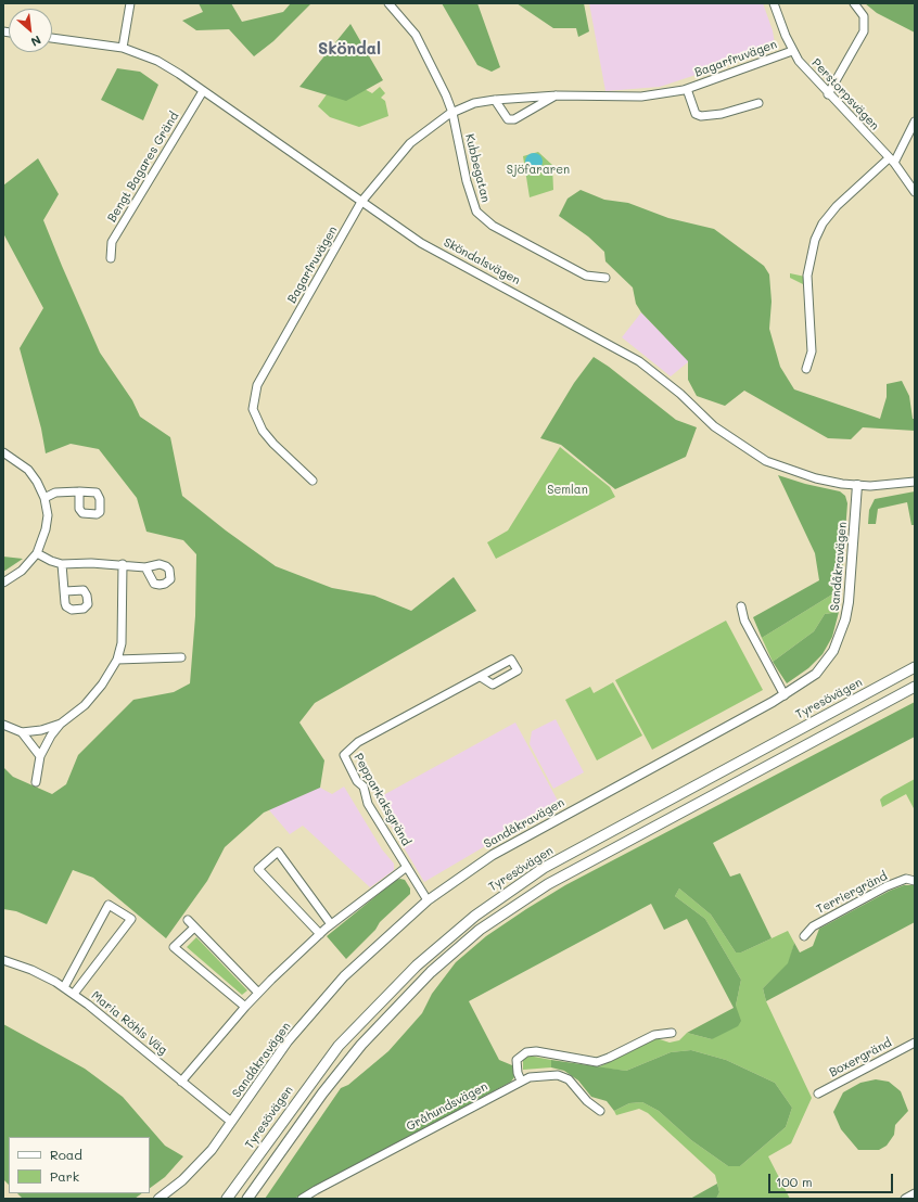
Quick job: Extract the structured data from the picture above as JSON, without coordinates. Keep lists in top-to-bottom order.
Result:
{
  "streets": {
    "main road": ["Tyresövägen"],
    "street": [
      "Bagarfruvägen",
      "Perstorpsvägen",
      "Bengt Bagares Gränd",
      "Kubbegatan",
      "Sköndalsvägen",
      "Sandåkravägen",
      "Pepparkaksgränd",
      "Terriergränd",
      "Maria Röhls Väg",
      "Boxergränd",
      "Gråhundsvägen"
    ]
  },
  "crossings": [
    ["Bagarfruvägen", "Perstorpsvägen"],
    ["Bagarfruvägen", "Kubbegatan"],
    ["Bagarfruvägen", "Sköndalsvägen"],
    ["Bengt Bagares Gränd", "Sköndalsvägen"],
    ["Sköndalsvägen", "Sandåkravägen"],
    ["Sandåkravägen", "Pepparkaksgränd"],
    ["Sandåkravägen", "Maria Röhls Väg"]
  ],
  "districts": ["Sköndal"],
  "parks": ["Sjöfararen", "Semlan"],
  "legend": ["Road", "Park"],
  "scale_bar": "100 m",
  "north": "bottom right"
}
